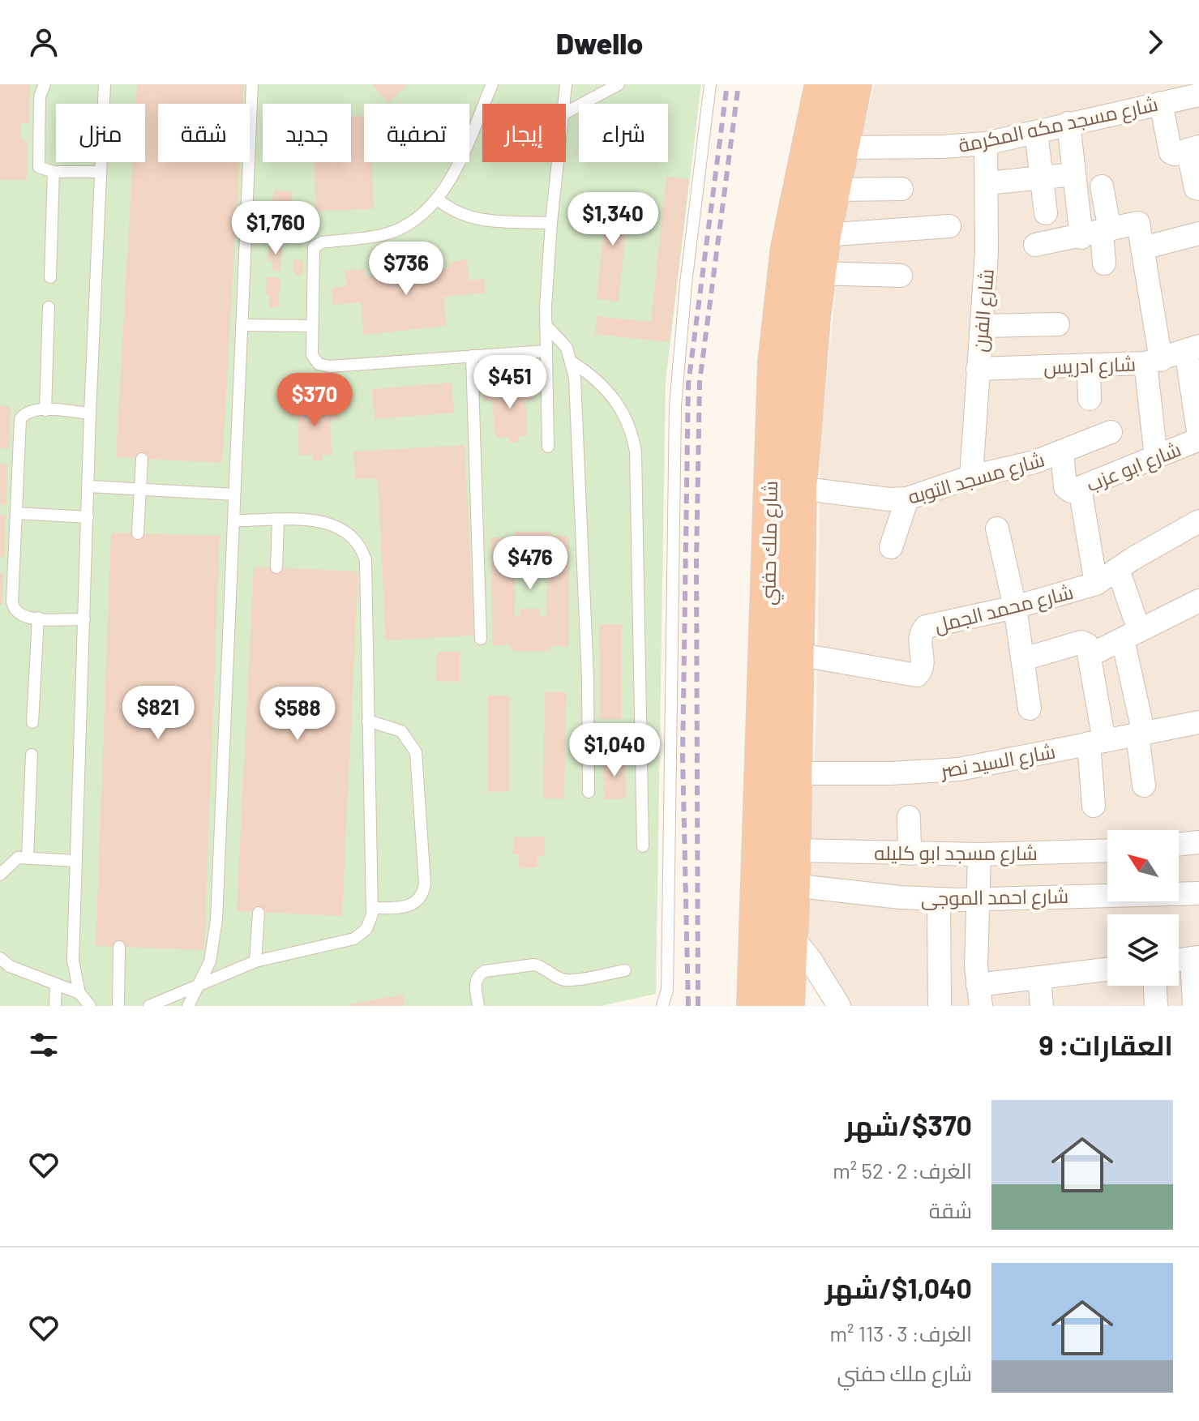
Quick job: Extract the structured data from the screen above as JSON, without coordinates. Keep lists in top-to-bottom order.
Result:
{
  "streets": {
    "highway": ["شارع ملك حفني"],
    "street": [
      "شارع مسجد مكه المكرمة",
      "شارع الفرن",
      "شارع ادريس",
      "شارع ابو عزب",
      "شارع مسجد التوبه",
      "شارع محمد الجمل",
      "شارع السيد نصر",
      "شارع مسجد ابو كليله",
      "شارع احمد الموجى"
    ]
  },
  "crossings": [
    ["شارع مسجد مكه المكرمة", "شارع الفرن"],
    ["شارع مسجد مكه المكرمة", "شارع ملك حفني"],
    ["شارع الفرن", "شارع ادريس"],
    ["شارع الفرن", "شارع مسجد التوبه"],
    ["شارع ابو عزب", "شارع مسجد التوبه"],
    ["شارع مسجد التوبه", "شارع ملك حفني"],
    ["شارع ملك حفني", "شارع محمد الجمل"],
    ["شارع ملك حفني", "شارع السيد نصر"],
    ["شارع ملك حفني", "شارع مسجد ابو كليله"],
    ["شارع ملك حفني", "شارع احمد الموجى"]
  ],
  "north": "top left",
  "page": {
    "header": "Dwello",
    "chip": [
      "شراء",
      "إيجار",
      "تصفية",
      "جديد",
      "شقة",
      "منزل"
    ],
    "price": [
      "$1,340",
      "$1,760",
      "$736",
      "$451",
      "$370",
      "$476",
      "$821",
      "$588",
      "$1,040"
    ],
    "heading": "العقارات: 9",
    "list": [
      {
        "name": "$370/شهر",
        "note": "الغرف: 2 · 52 m² · شقة"
      },
      {
        "name": "$1,040/شهر",
        "note": "الغرف: 3 · 113 m² · شارع ملك حفني"
      }
    ]
  }
}
